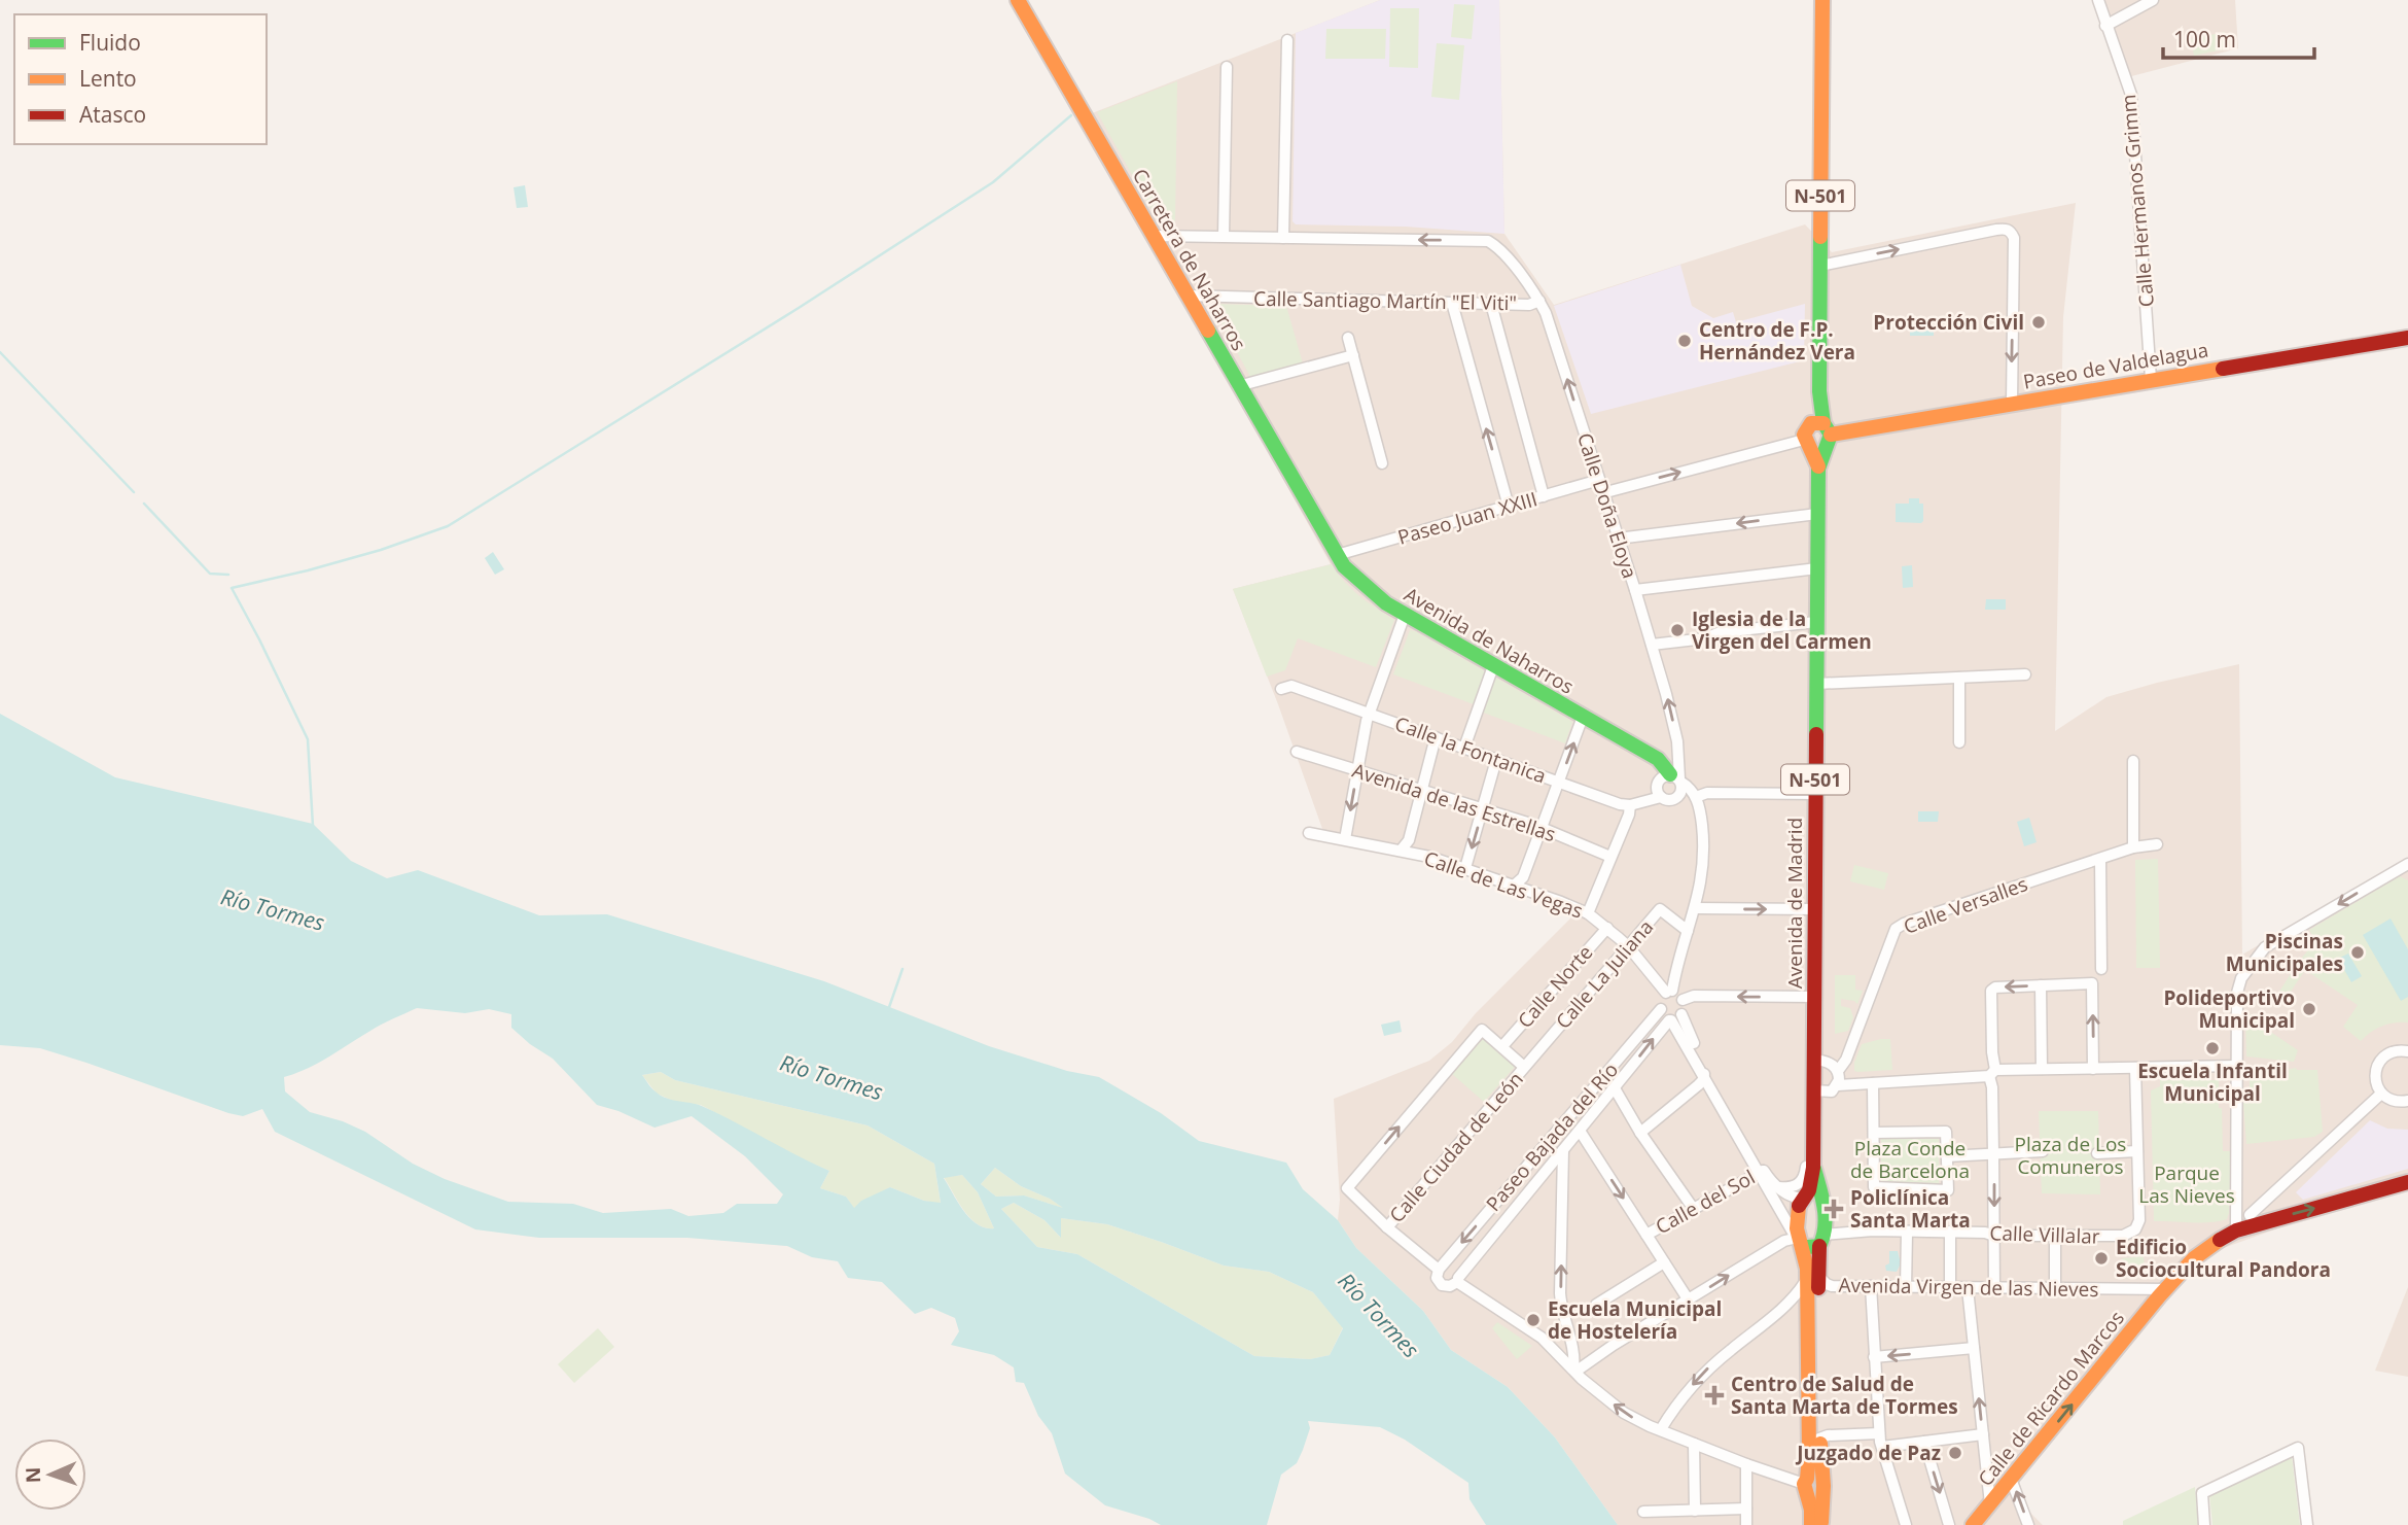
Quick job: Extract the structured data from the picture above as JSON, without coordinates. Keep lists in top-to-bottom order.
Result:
{
  "streets": {
    "main road": [
      "N-501",
      "Carretera de Naharros",
      "Paseo de Valdelagua",
      "Avenida de Naharros",
      "Avenida de Madrid",
      "Calle de Ricardo Marcos"
    ],
    "street": [
      "Calle Hermanos Grimm",
      "Calle Santiago Martín \"El Viti\"",
      "Calle Doña Eloya",
      "Paseo Juan XXIII",
      "Calle la Fontanica",
      "Avenida de las Estrellas",
      "Calle de Las Vegas",
      "Calle Versalles",
      "Calle La Juliana",
      "Calle Norte",
      "Paseo Bajada del Río",
      "Calle Ciudad de León",
      "Calle del Sol",
      "Calle Villalar",
      "Avenida Virgen de las Nieves"
    ]
  },
  "crossings": [
    ["N-501", "Paseo de Valdelagua"],
    ["N-501", "Avenida de Madrid"],
    ["N-501", "Calle Villalar"],
    ["N-501", "Avenida Virgen de las Nieves"],
    ["Calle Hermanos Grimm", "Paseo de Valdelagua"],
    ["Carretera de Naharros", "Calle Santiago Martín \"El Viti\""],
    ["Carretera de Naharros", "Avenida de Naharros"],
    ["Calle Santiago Martín \"El Viti\"", "Calle Doña Eloya"],
    ["Paseo de Valdelagua", "Avenida de Madrid"],
    ["Calle Doña Eloya", "Paseo Juan XXIII"],
    ["Calle Doña Eloya", "Avenida de Naharros"],
    ["Paseo Juan XXIII", "Avenida de Naharros"],
    ["Avenida de Naharros", "Calle de Las Vegas"],
    ["Avenida de Naharros", "Calle La Juliana"],
    ["Avenida de Naharros", "Paseo Bajada del Río"],
    ["Calle de Las Vegas", "Calle La Juliana"],
    ["Calle de Las Vegas", "Calle Norte"],
    ["Calle de Las Vegas", "Paseo Bajada del Río"],
    ["Calle La Juliana", "Calle Ciudad de León"],
    ["Avenida Virgen de las Nieves", "Calle de Ricardo Marcos"]
  ],
  "one_way": ["Calle Doña Eloya", "Calle de Ricardo Marcos"],
  "water": ["Río Tormes"],
  "parks": ["Plaza de Los Comuneros", "Plaza Conde de Barcelona", "Parque Las Nieves"],
  "places": {
    "other": [
      "Protección Civil",
      "Centro de F.P. Hernández Vera",
      "Iglesia de la Virgen del Carmen",
      "Piscinas Municipales",
      "Polideportivo Municipal",
      "Escuela Infantil Municipal",
      "Edificio Sociocultural Pandora",
      "Escuela Municipal de Hostelería",
      "Juzgado de Paz"
    ],
    "health": ["Policlínica Santa Marta", "Centro de Salud de Santa Marta de Tormes"]
  },
  "legend": ["Fluido", "Lento", "Atasco"],
  "scale_bar": "100 m",
  "north": "left"
}
